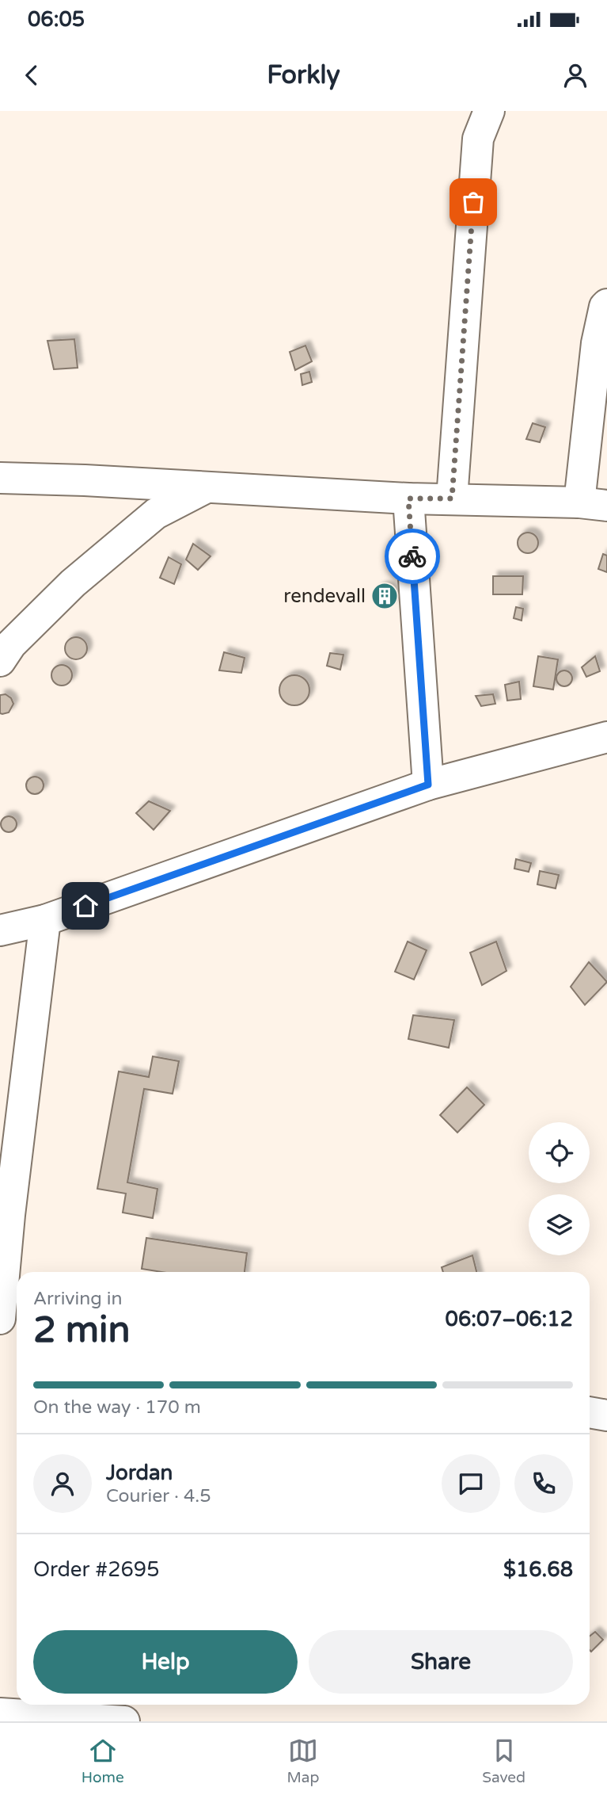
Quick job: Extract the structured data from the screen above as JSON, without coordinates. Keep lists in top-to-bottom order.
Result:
{
  "places": {
    "building": ["rendevall"]
  },
  "page": {
    "status": "06:05",
    "header": "Forkly",
    "heading": ["2 min", "Arriving in", "06:07–06:12"],
    "panel": [
      "Jordan",
      "Courier · 4.5",
      "Order #2695",
      "$16.68"
    ],
    "bar": "On the way · 170 m",
    "buttons": ["Help", "Share"],
    "tabs": ["Home", "Map", "Saved"]
  }
}
